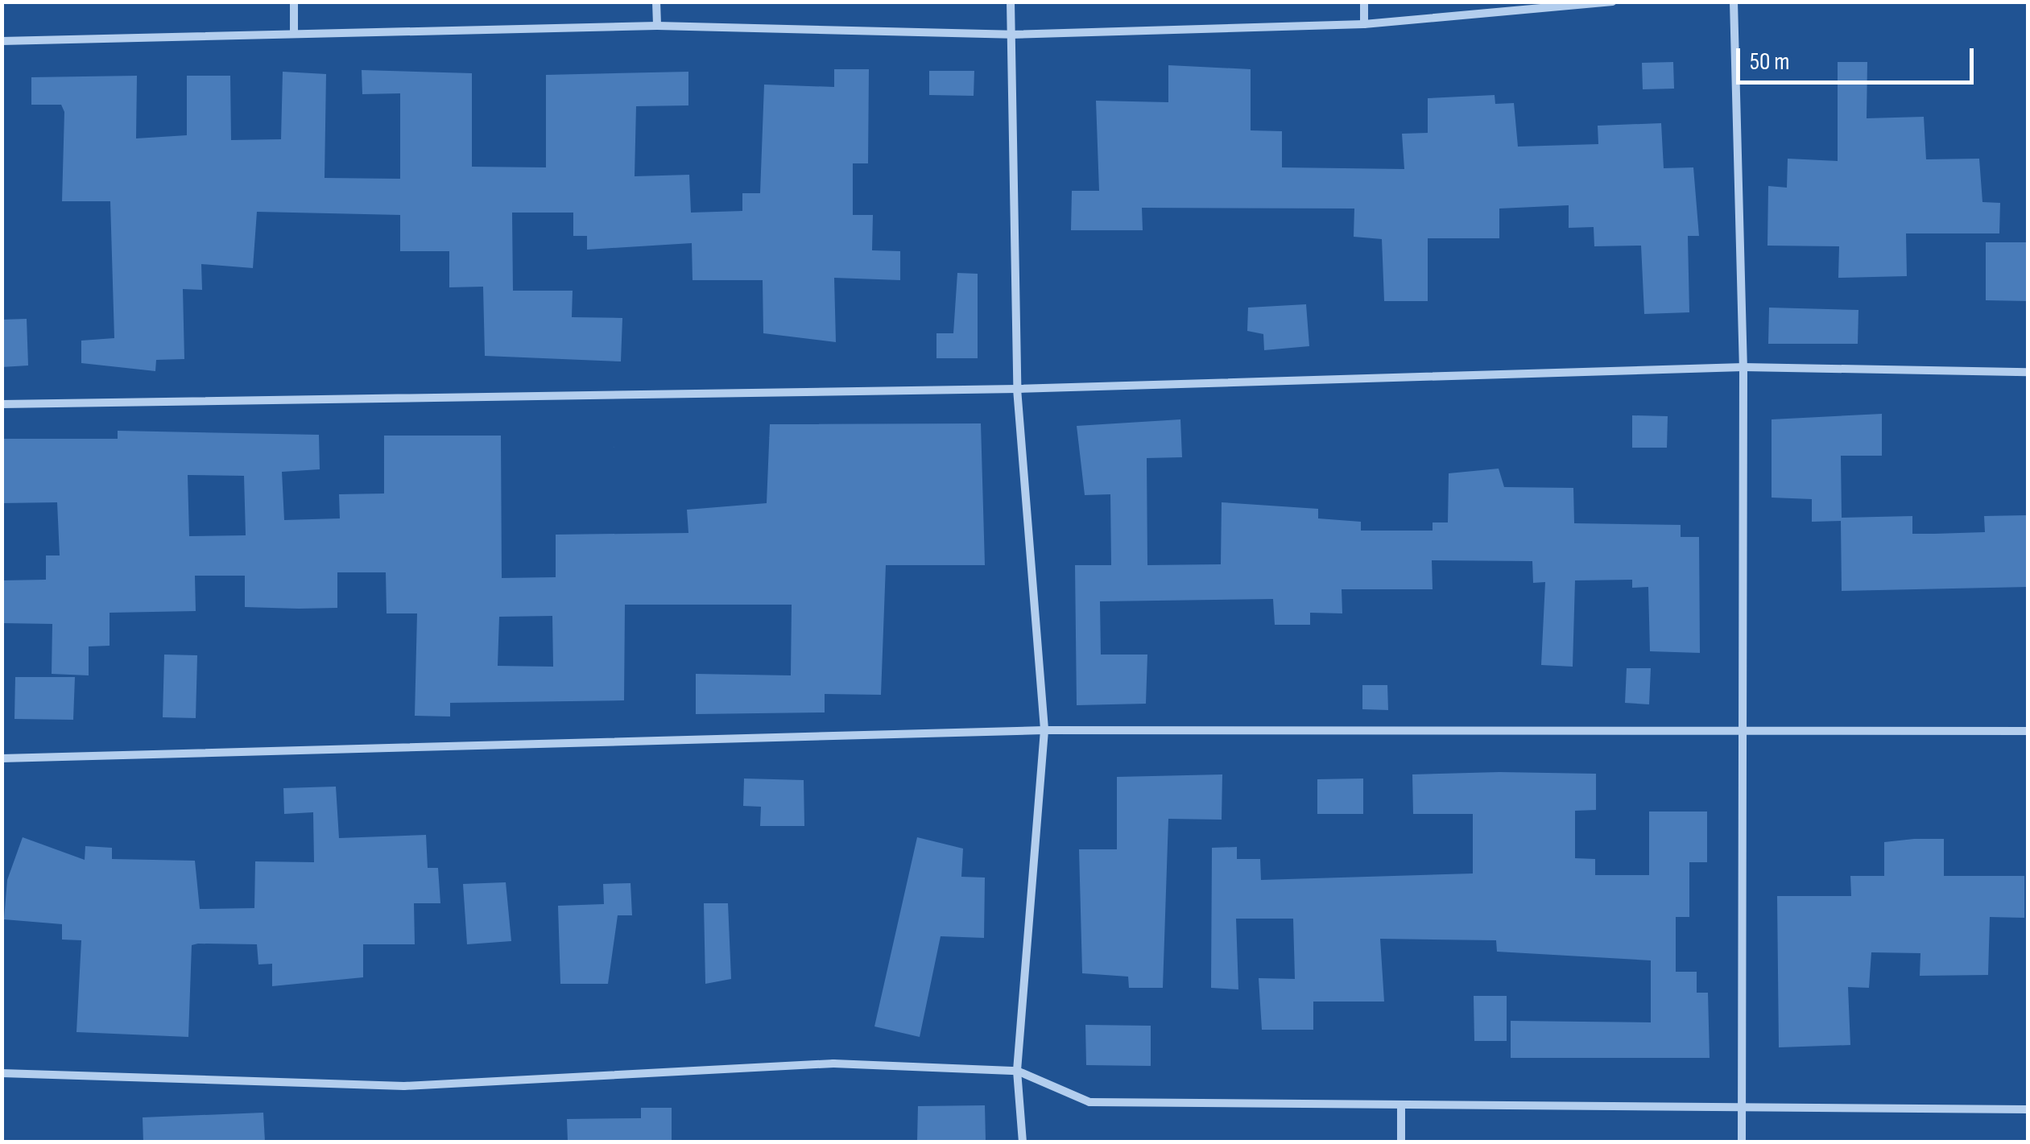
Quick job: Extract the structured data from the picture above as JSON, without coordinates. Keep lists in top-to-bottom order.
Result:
{
  "scale_bar": "50 m"
}
